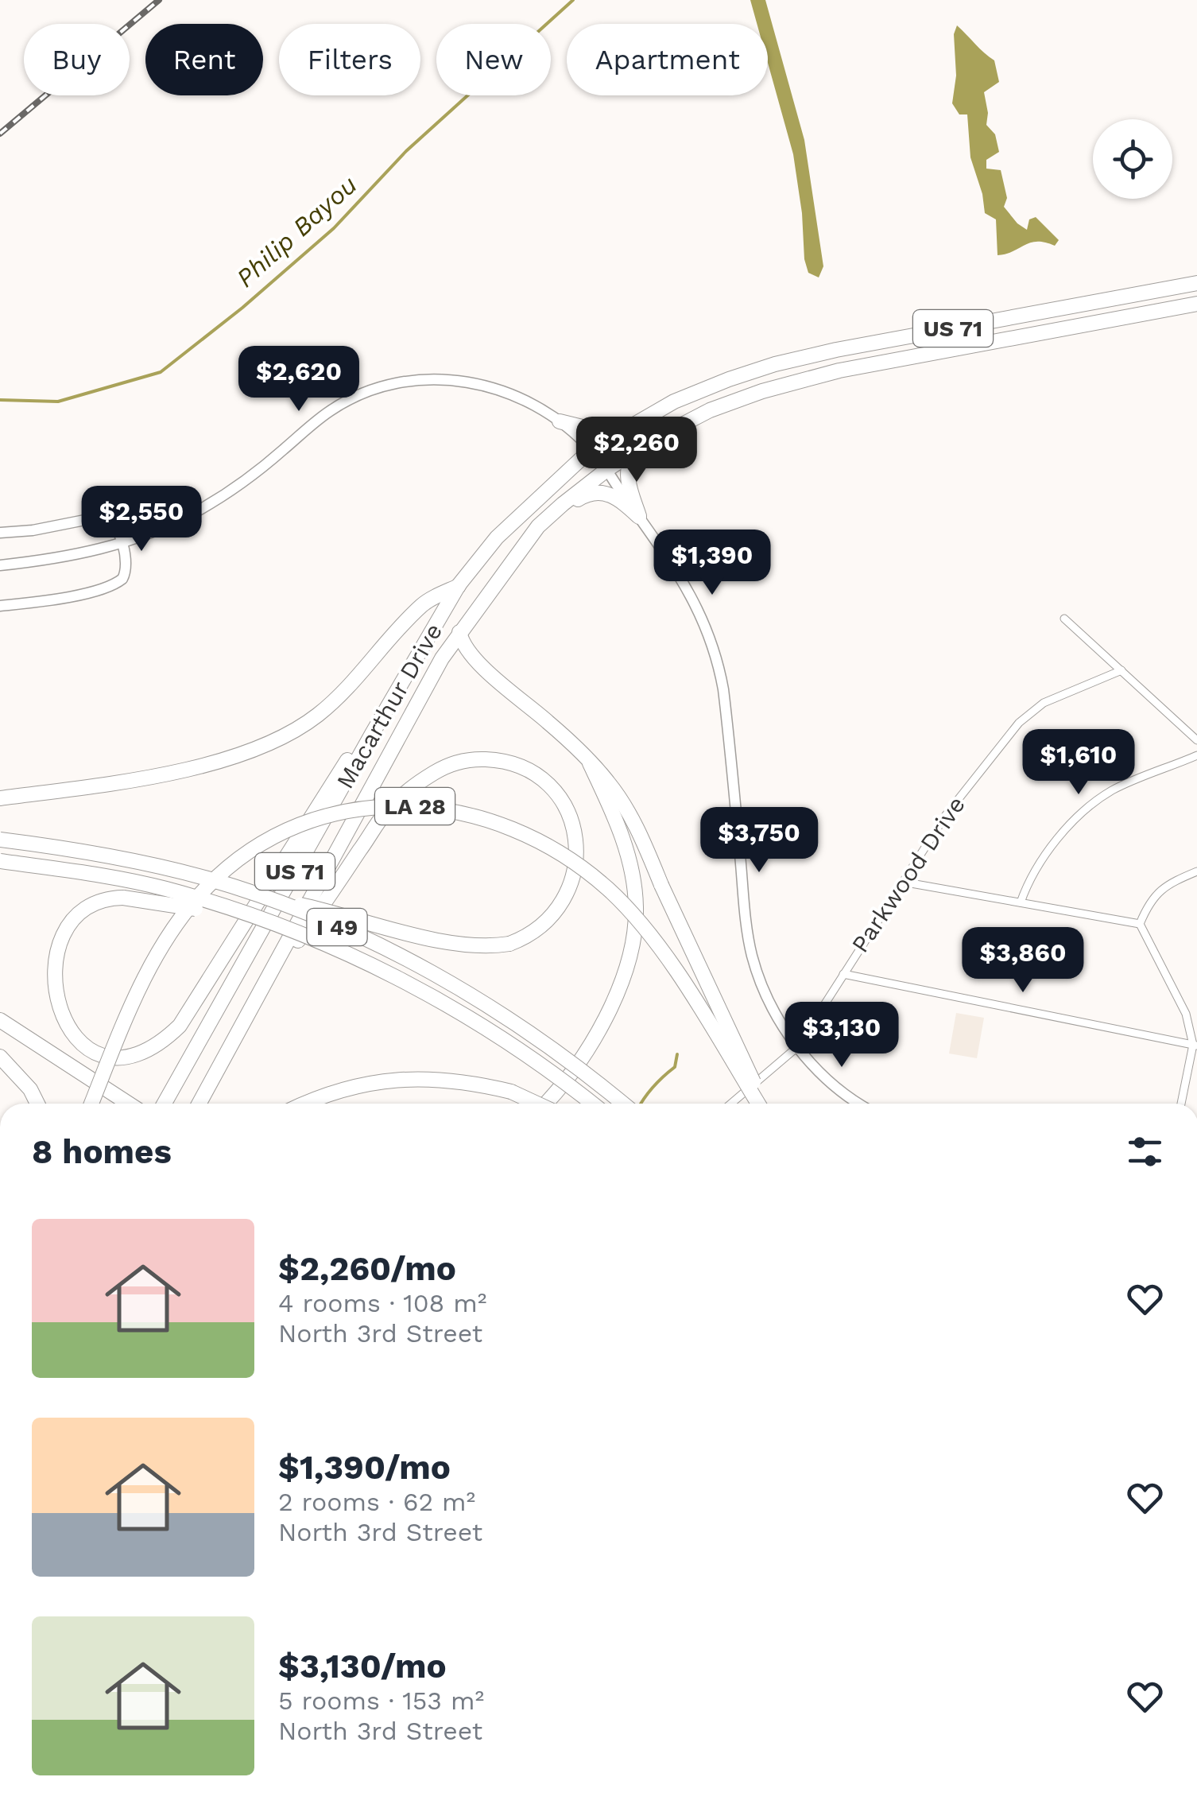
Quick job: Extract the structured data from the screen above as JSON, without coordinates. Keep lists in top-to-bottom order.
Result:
{
  "streets": {
    "highway": [
      "US 71",
      "Macarthur Drive",
      "LA 28",
      "I 49"
    ],
    "street": ["Parkwood Drive"]
  },
  "water": ["Philip Bayou"],
  "page": {
    "chip": [
      "Buy",
      "Rent",
      "Filters",
      "New",
      "Apartment"
    ],
    "price": [
      "$2,620",
      "$2,260",
      "$2,550",
      "$1,390",
      "$1,610",
      "$3,750",
      "$3,860",
      "$3,130"
    ],
    "heading": "8 homes",
    "list": [
      {
        "name": "$2,260/mo",
        "note": "4 rooms · 108 m² · North 3rd Street"
      },
      {
        "name": "$1,390/mo",
        "note": "2 rooms · 62 m² · North 3rd Street"
      },
      {
        "name": "$3,130/mo",
        "note": "5 rooms · 153 m² · North 3rd Street"
      }
    ]
  }
}
